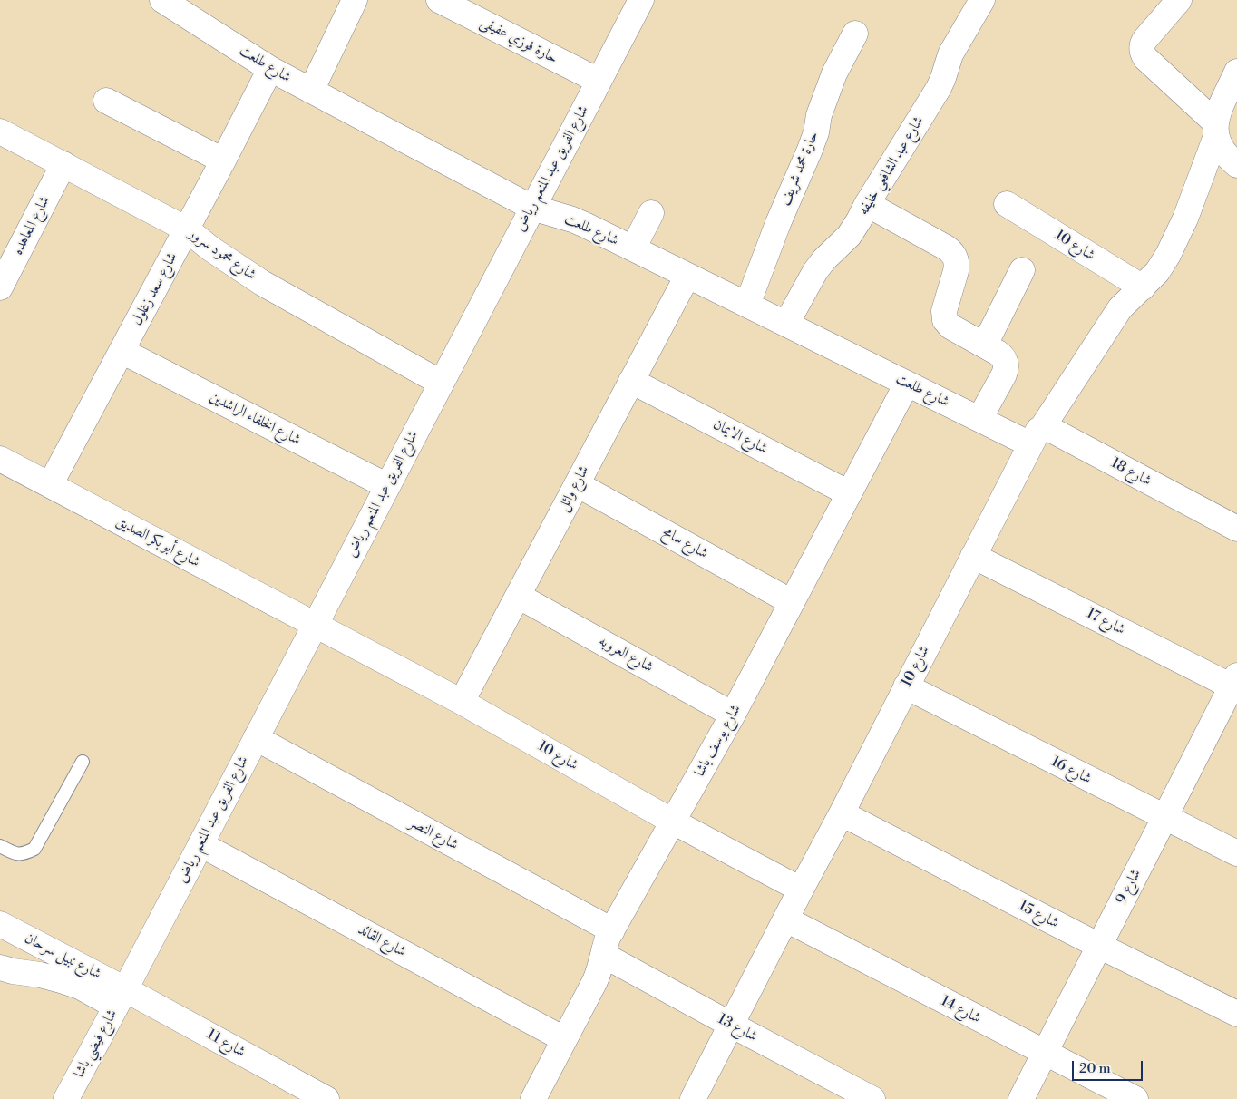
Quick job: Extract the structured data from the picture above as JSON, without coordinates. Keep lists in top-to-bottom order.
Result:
{
  "streets": {
    "street": [
      "حارة فوزي عفيفى",
      "شارع طلعت",
      "شارع عبد الشافعي خليفه",
      "شارع الفريق عبد المنعم رياض",
      "حارة محمد شريف",
      "شارع المعاهده",
      "شارع 10",
      "شارع محمود سرور",
      "شارع سعد زغلول",
      "شارع الخلفاء الراشدين",
      "شارع الايمان",
      "شارع 18",
      "شارع وائل",
      "شارع أبو بكر الصديق",
      "شارع سامح",
      "شارع 17",
      "شارع العروبه",
      "شارع يوسف باشا",
      "شارع 16",
      "شارع النصر",
      "شارع 9",
      "شارع 15",
      "شارع القائد",
      "شارع نبيل سرحان",
      "شارع 14",
      "شارع 13",
      "شارع فيضي باشا",
      "شارع 11"
    ]
  },
  "crossings": [
    ["حارة فوزي عفيفى", "شارع الفريق عبد المنعم رياض"],
    ["شارع طلعت", "شارع عبد الشافعي خليفه"],
    ["شارع طلعت", "شارع الفريق عبد المنعم رياض"],
    ["شارع طلعت", "حارة محمد شريف"],
    ["شارع طلعت", "شارع 10"],
    ["شارع طلعت", "شارع سعد زغلول"],
    ["شارع طلعت", "شارع 18"],
    ["شارع طلعت", "شارع وائل"],
    ["شارع طلعت", "شارع يوسف باشا"],
    ["شارع الفريق عبد المنعم رياض", "شارع 10"],
    ["شارع الفريق عبد المنعم رياض", "شارع محمود سرور"],
    ["شارع الفريق عبد المنعم رياض", "شارع الخلفاء الراشدين"],
    ["شارع الفريق عبد المنعم رياض", "شارع أبو بكر الصديق"],
    ["شارع الفريق عبد المنعم رياض", "شارع النصر"],
    ["شارع الفريق عبد المنعم رياض", "شارع القائد"],
    ["شارع الفريق عبد المنعم رياض", "شارع نبيل سرحان"],
    ["شارع الفريق عبد المنعم رياض", "شارع فيضي باشا"],
    ["شارع الفريق عبد المنعم رياض", "شارع 11"],
    ["شارع المعاهده", "شارع محمود سرور"],
    ["شارع 10", "شارع 18"],
    ["شارع 10", "شارع وائل"],
    ["شارع 10", "شارع أبو بكر الصديق"],
    ["شارع 10", "شارع 17"],
    ["شارع 10", "شارع يوسف باشا"],
    ["شارع 10", "شارع 16"],
    ["شارع 10", "شارع 15"],
    ["شارع 10", "شارع 14"],
    ["شارع 10", "شارع 13"],
    ["شارع محمود سرور", "شارع سعد زغلول"],
    ["شارع سعد زغلول", "شارع الخلفاء الراشدين"],
    ["شارع سعد زغلول", "شارع أبو بكر الصديق"],
    ["شارع الايمان", "شارع وائل"],
    ["شارع الايمان", "شارع يوسف باشا"],
    ["شارع وائل", "شارع سامح"],
    ["شارع وائل", "شارع العروبه"],
    ["شارع سامح", "شارع يوسف باشا"],
    ["شارع 17", "شارع 9"],
    ["شارع العروبه", "شارع يوسف باشا"],
    ["شارع يوسف باشا", "شارع النصر"],
    ["شارع يوسف باشا", "شارع القائد"],
    ["شارع يوسف باشا", "شارع 13"],
    ["شارع 16", "شارع 9"],
    ["شارع 9", "شارع 15"],
    ["شارع 9", "شارع 14"],
    ["شارع نبيل سرحان", "شارع فيضي باشا"],
    ["شارع نبيل سرحان", "شارع 11"],
    ["شارع فيضي باشا", "شارع 11"]
  ],
  "scale_bar": "20 m"
}
